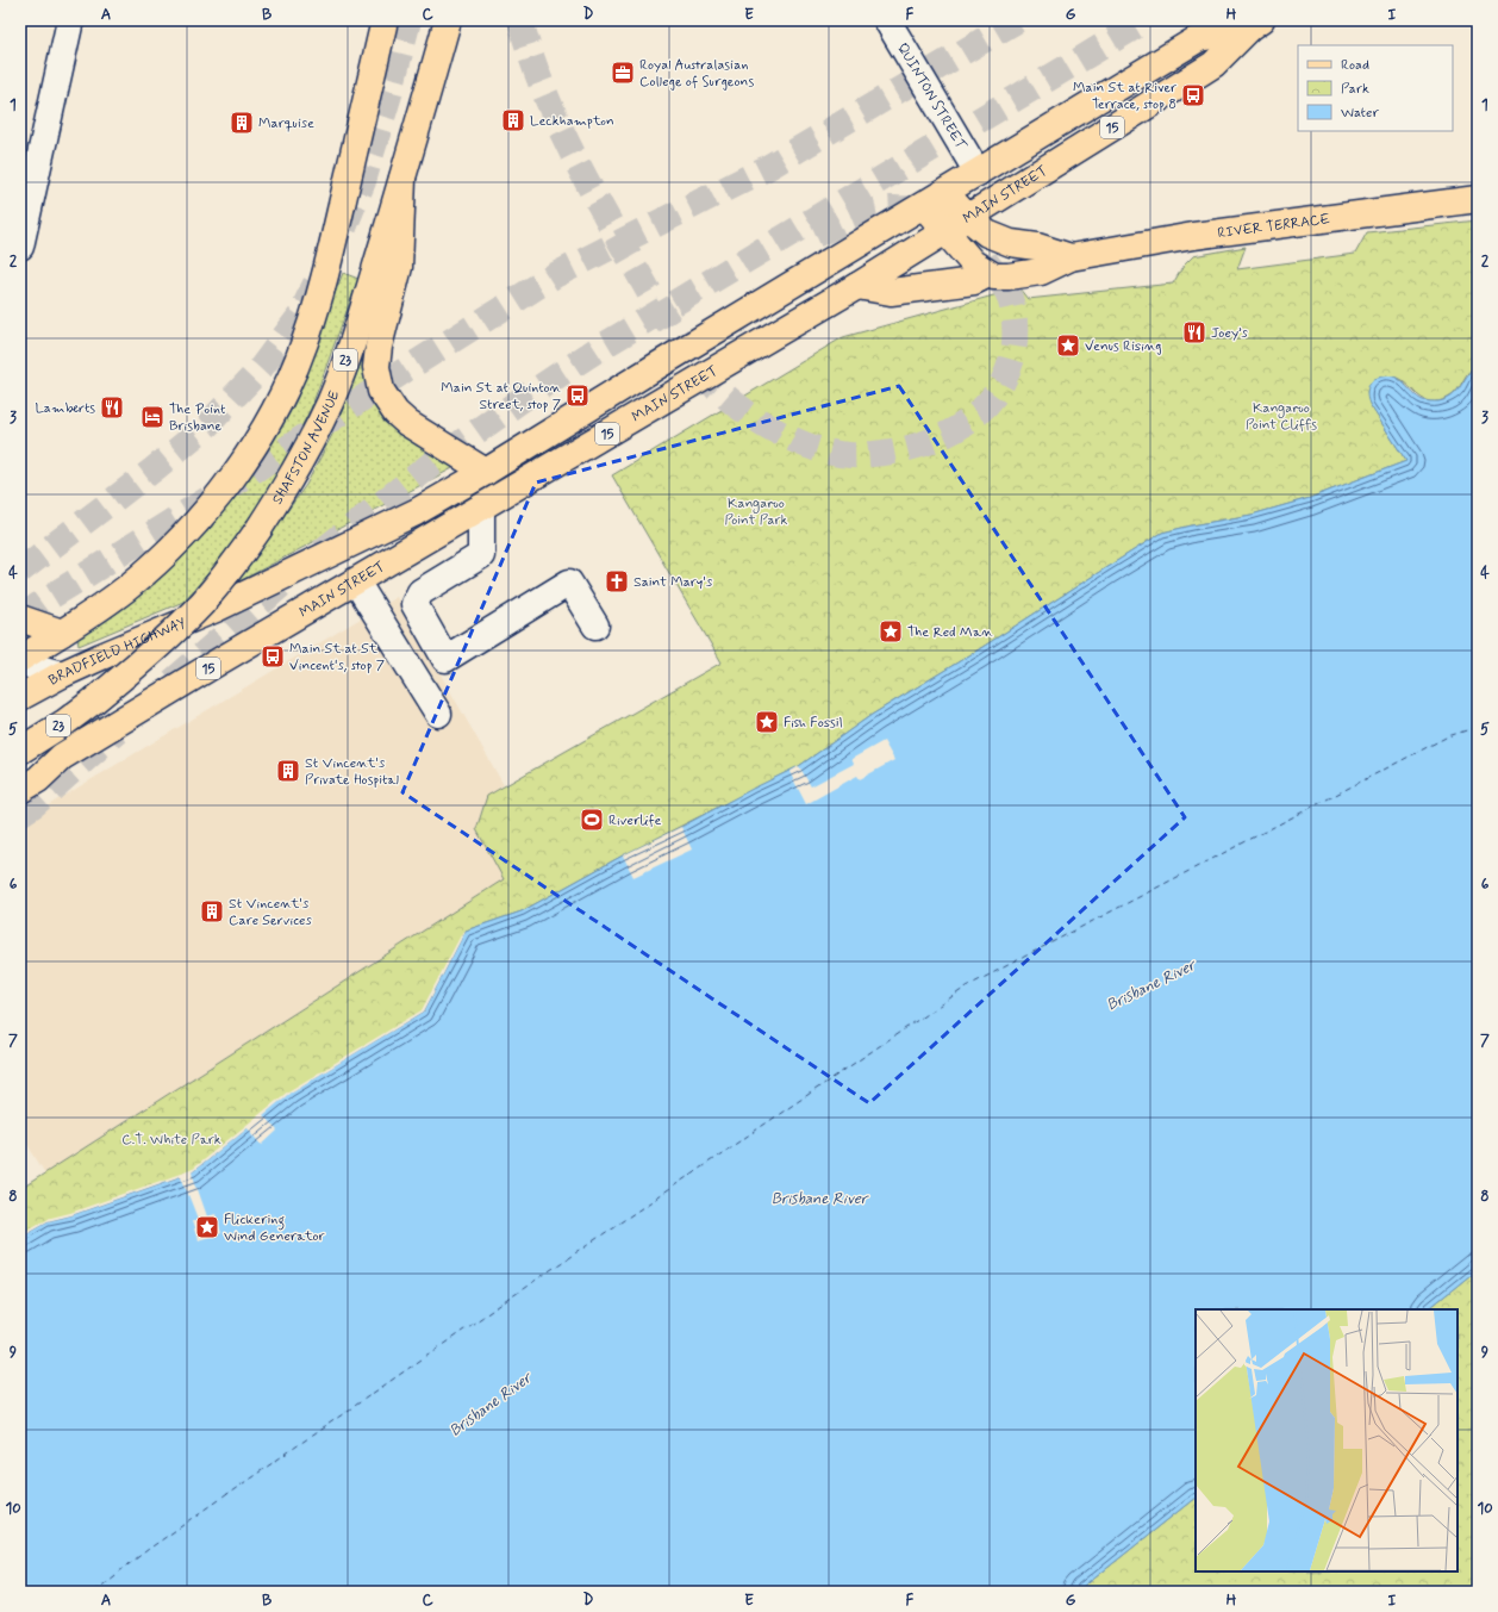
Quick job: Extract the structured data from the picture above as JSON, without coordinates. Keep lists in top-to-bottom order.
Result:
{
  "streets": {
    "main road": [
      "15",
      "MAIN STREET",
      "RIVER TERRACE",
      "23",
      "SHAFSTON AVENUE",
      "BRADFIELD HIGHWAY"
    ],
    "street": ["QUINTON STREET"]
  },
  "crossings": [
    ["QUINTON STREET", "MAIN STREET"],
    ["MAIN STREET", "RIVER TERRACE"],
    ["MAIN STREET", "BRADFIELD HIGHWAY"]
  ],
  "water": ["Brisbane River"],
  "parks": ["Kangaroo Point Cliffs", "Kangaroo Point Park", "C.T. White Park"],
  "places": {
    "office": ["Royal Australasian College of Surgeons"],
    "bus stop": ["Main St at River Terrace, stop 8", "Main St at Quinton Street, stop 7", "Main St at St Vincent's, stop 7"],
    "building": [
      "Leckhampton",
      "Marquise",
      "St Vincent's Private Hospital",
      "St Vincent's Care Services"
    ],
    "restaurant": ["Joey’s", "Lamberts"],
    "place": [
      "Venus Rising",
      "The Red Man",
      "Fish Fossil",
      "Flickering Wind Generator"
    ],
    "hotel": ["The Point Brisbane"],
    "church": ["Saint Mary's"],
    "sports": ["Riverlife"]
  },
  "legend": ["Road", "Park", "Water"],
  "grid": {
    "columns": [
      "A",
      "B",
      "C",
      "D",
      "E",
      "F",
      "G",
      "H",
      "I"
    ],
    "rows": [
      "1",
      "2",
      "3",
      "4",
      "5",
      "6",
      "7",
      "8",
      "9",
      "10"
    ]
  }
}
